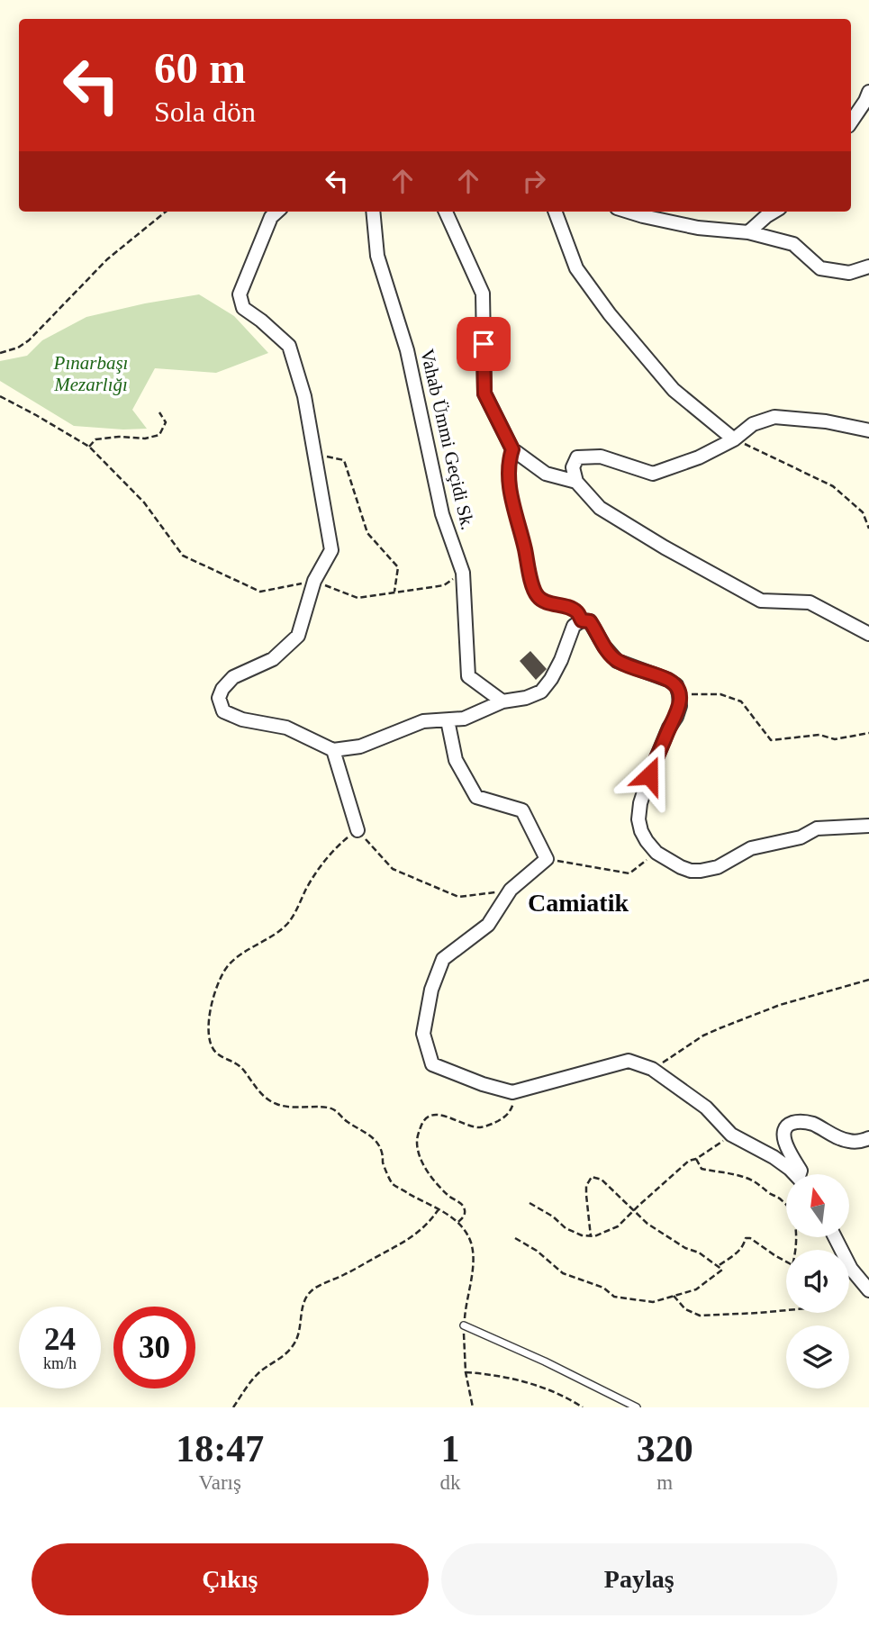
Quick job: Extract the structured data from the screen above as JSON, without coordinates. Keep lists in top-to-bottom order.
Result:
{
  "streets": {
    "street": ["Vahab Ümmi Geçidi Sk."]
  },
  "districts": ["Camiatik"],
  "parks": ["Pınarbaşı Mezarlığı"],
  "north": "top",
  "page": {
    "turn": ["60 m", "Sola dön"],
    "speed": "24 km/h",
    "limit": "30",
    "eta": [
      "18:47",
      "Varış",
      "1",
      "dk",
      "320",
      "m"
    ],
    "buttons": ["Çıkış", "Paylaş"]
  }
}
